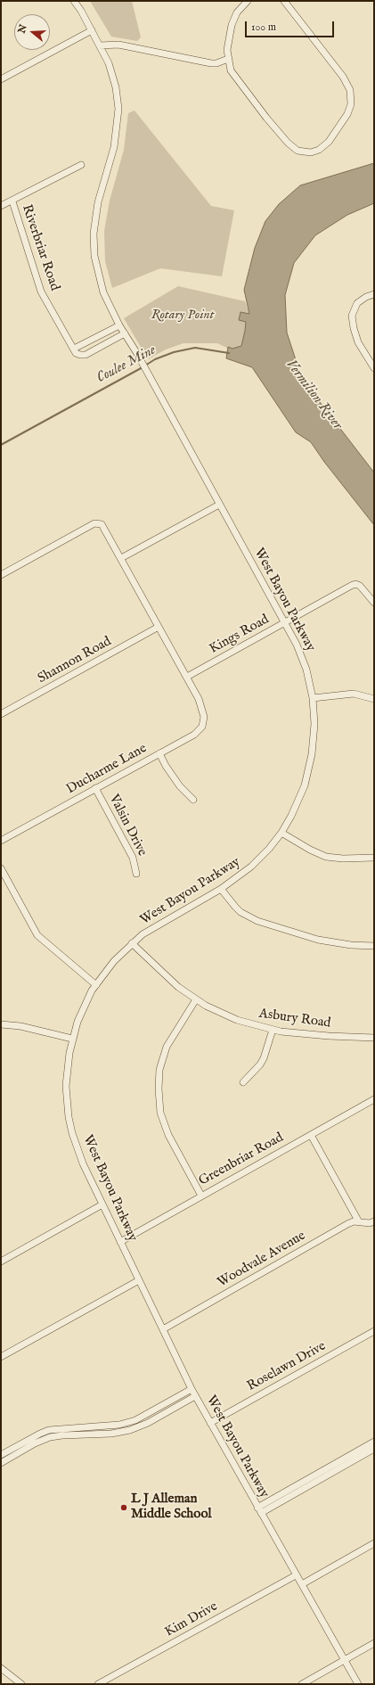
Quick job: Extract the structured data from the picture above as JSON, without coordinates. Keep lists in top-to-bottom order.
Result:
{
  "streets": {
    "street": [
      "Riverbriar Road",
      "West Bayou Parkway",
      "Kings Road",
      "Shannon Road",
      "Ducharme Lane",
      "Valsin Drive",
      "Asbury Road",
      "Greenbriar Road",
      "Woodvale Avenue",
      "Roselawn Drive",
      "Kim Drive"
    ]
  },
  "crossings": [
    ["Riverbriar Road", "West Bayou Parkway"],
    ["West Bayou Parkway", "Kings Road"],
    ["West Bayou Parkway", "Asbury Road"],
    ["West Bayou Parkway", "Greenbriar Road"],
    ["West Bayou Parkway", "Woodvale Avenue"],
    ["West Bayou Parkway", "Roselawn Drive"],
    ["West Bayou Parkway", "Kim Drive"],
    ["Kings Road", "Ducharme Lane"],
    ["Ducharme Lane", "Valsin Drive"]
  ],
  "water": ["Coulee Mine", "Vermilion River"],
  "parks": ["Rotary Point"],
  "places": ["L J Alleman Middle School"],
  "scale_bar": "100 m",
  "north": "left"
}
